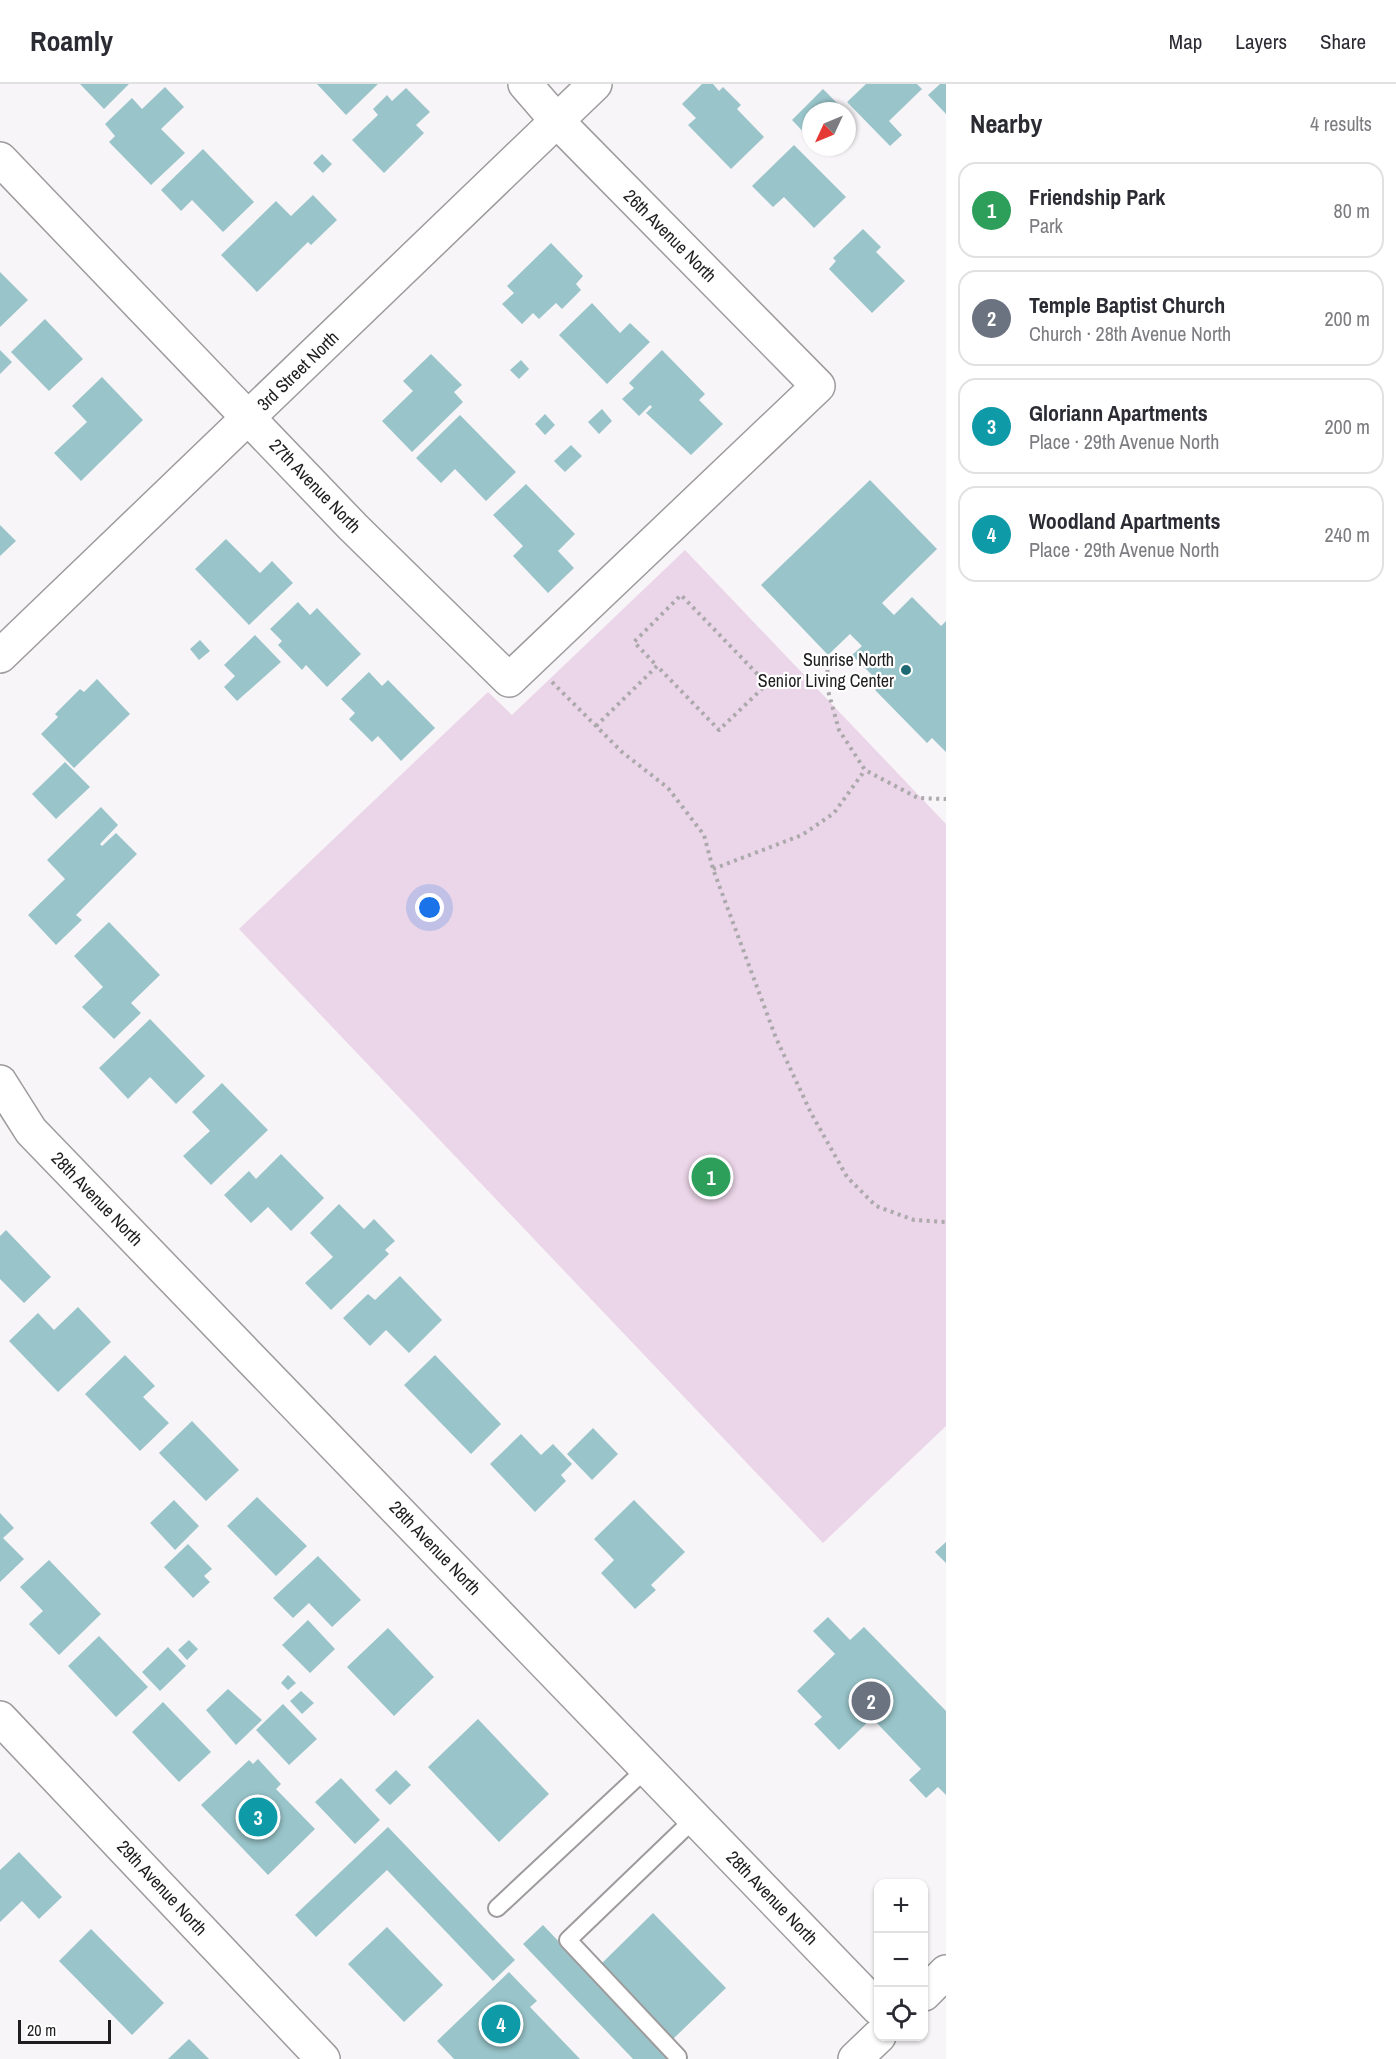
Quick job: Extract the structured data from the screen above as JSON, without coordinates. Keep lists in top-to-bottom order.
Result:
{
  "streets": {
    "street": [
      "26th Avenue North",
      "3rd Street North",
      "27th Avenue North",
      "28th Avenue North",
      "29th Avenue North"
    ]
  },
  "crossings": [
    ["26th Avenue North", "3rd Street North"],
    ["26th Avenue North", "27th Avenue North"],
    ["3rd Street North", "27th Avenue North"]
  ],
  "places": ["Sunrise North Senior Living Center"],
  "scale_bar": "20 m",
  "north": "bottom left",
  "page": {
    "header": "Roamly",
    "nav": ["Map", "Layers", "Share"],
    "heading": ["Nearby", "4 results"],
    "list": [
      {
        "mark": "1",
        "name": "Friendship Park",
        "note": "Park",
        "value": "80 m"
      },
      {
        "mark": "2",
        "name": "Temple Baptist Church",
        "note": "Church · 28th Avenue North",
        "value": "200 m"
      },
      {
        "mark": "3",
        "name": "Gloriann Apartments",
        "note": "Place · 29th Avenue North",
        "value": "200 m"
      },
      {
        "mark": "4",
        "name": "Woodland Apartments",
        "note": "Place · 29th Avenue North",
        "value": "240 m"
      }
    ],
    "pins": [
      "1",
      "2",
      "3",
      "4"
    ],
    "map_buttons": ["+", "−"],
    "scale": "20 m"
  }
}
